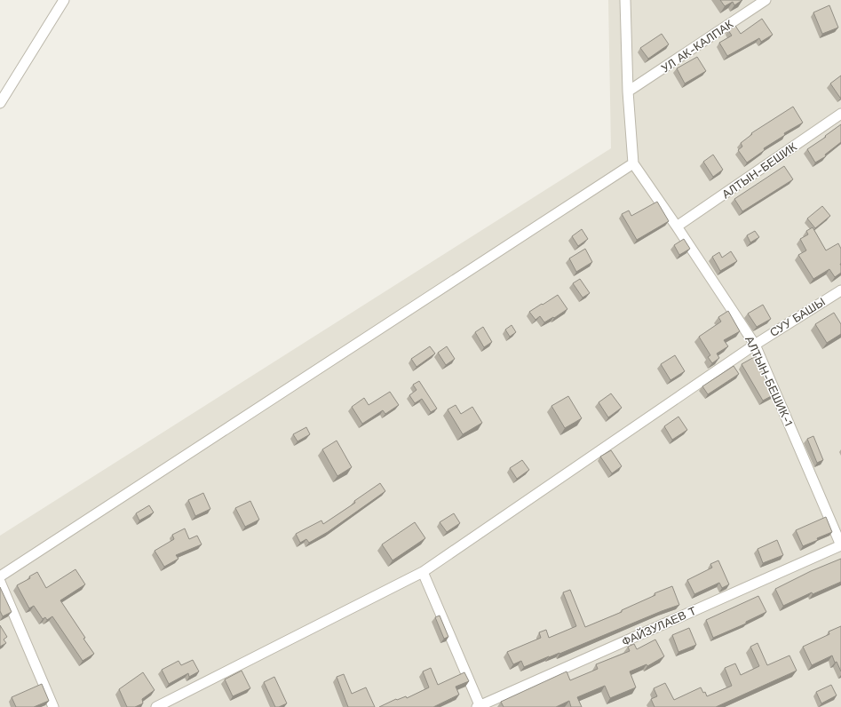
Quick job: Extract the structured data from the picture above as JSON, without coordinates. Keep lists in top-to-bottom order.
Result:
{
  "streets": {
    "street": [
      "УЛ АК-КАЛПАК",
      "АЛТЫН-БЕШИК",
      "СУУ БАШЫ",
      "АЛТЫН-БЕШИК-1",
      "ФАЙЗУЛАЕВ Т"
    ]
  },
  "crossings": [
    ["АЛТЫН-БЕШИК", "АЛТЫН-БЕШИК-1"],
    ["СУУ БАШЫ", "АЛТЫН-БЕШИК-1"],
    ["АЛТЫН-БЕШИК-1", "ФАЙЗУЛАЕВ Т"]
  ]
}
